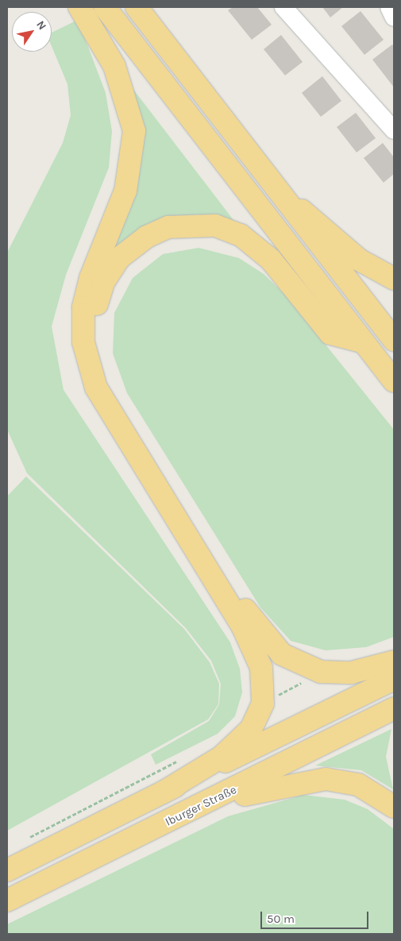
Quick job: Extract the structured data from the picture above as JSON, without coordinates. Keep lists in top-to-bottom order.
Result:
{
  "streets": {
    "highway": ["Iburger Straße"]
  },
  "scale_bar": "50 m",
  "north": "top right"
}
